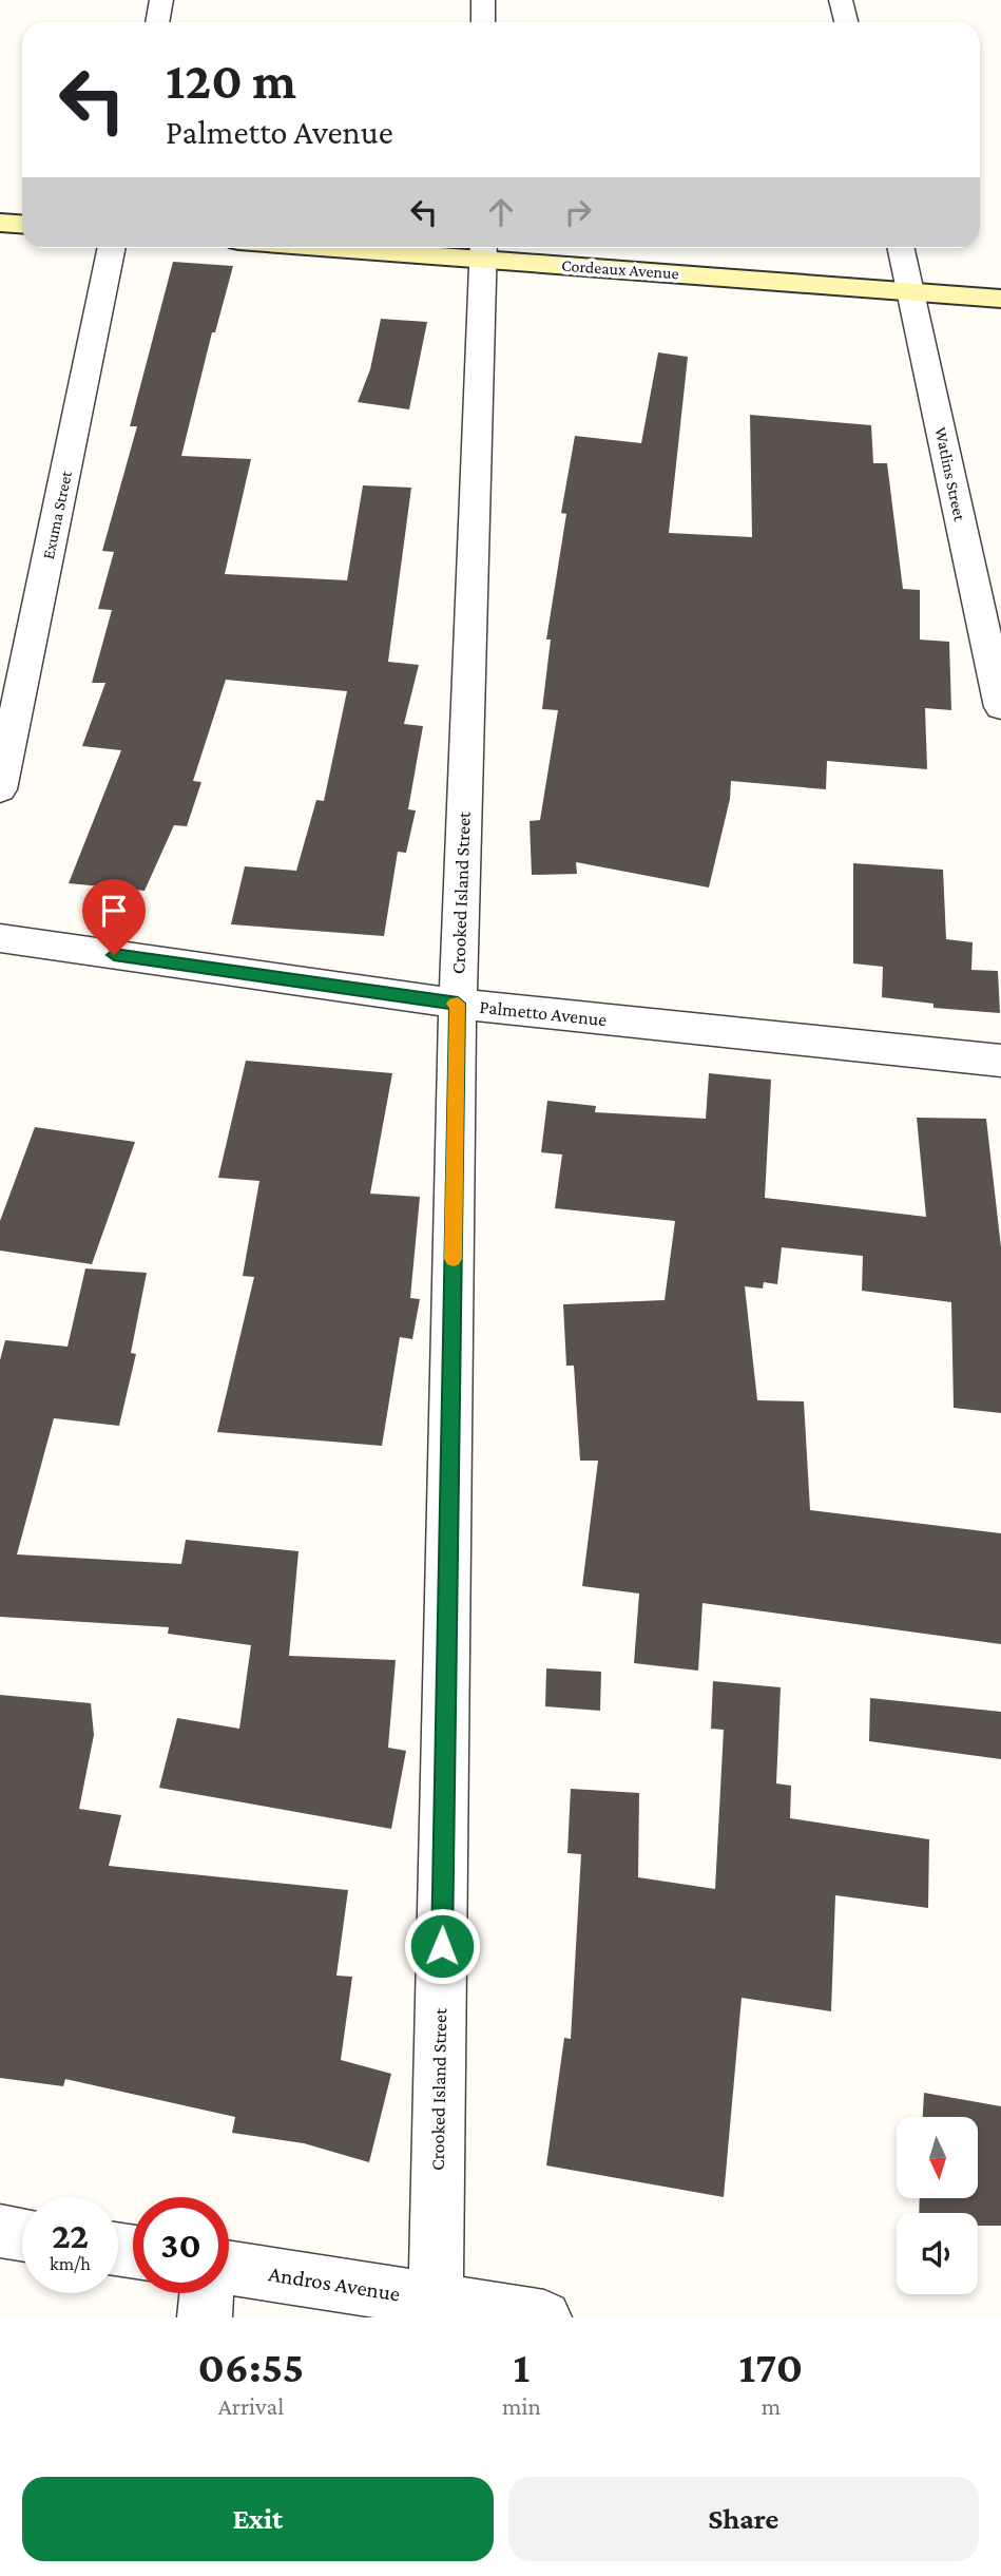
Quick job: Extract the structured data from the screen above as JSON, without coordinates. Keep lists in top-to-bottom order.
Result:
{
  "streets": {
    "street": [
      "Cordeaux Avenue",
      "Watlins Street",
      "Exuma Street",
      "Crooked Island Street",
      "Palmetto Avenue",
      "Andros Avenue"
    ]
  },
  "crossings": [
    ["Cordeaux Avenue", "Watlins Street"],
    ["Cordeaux Avenue", "Crooked Island Street"],
    ["Crooked Island Street", "Palmetto Avenue"],
    ["Crooked Island Street", "Andros Avenue"]
  ],
  "north": "bottom",
  "page": {
    "turn": ["120 m", "Palmetto Avenue"],
    "speed": "22 km/h",
    "limit": "30",
    "eta": [
      "06:55",
      "Arrival",
      "1",
      "min",
      "170",
      "m"
    ],
    "buttons": ["Exit", "Share"]
  }
}
